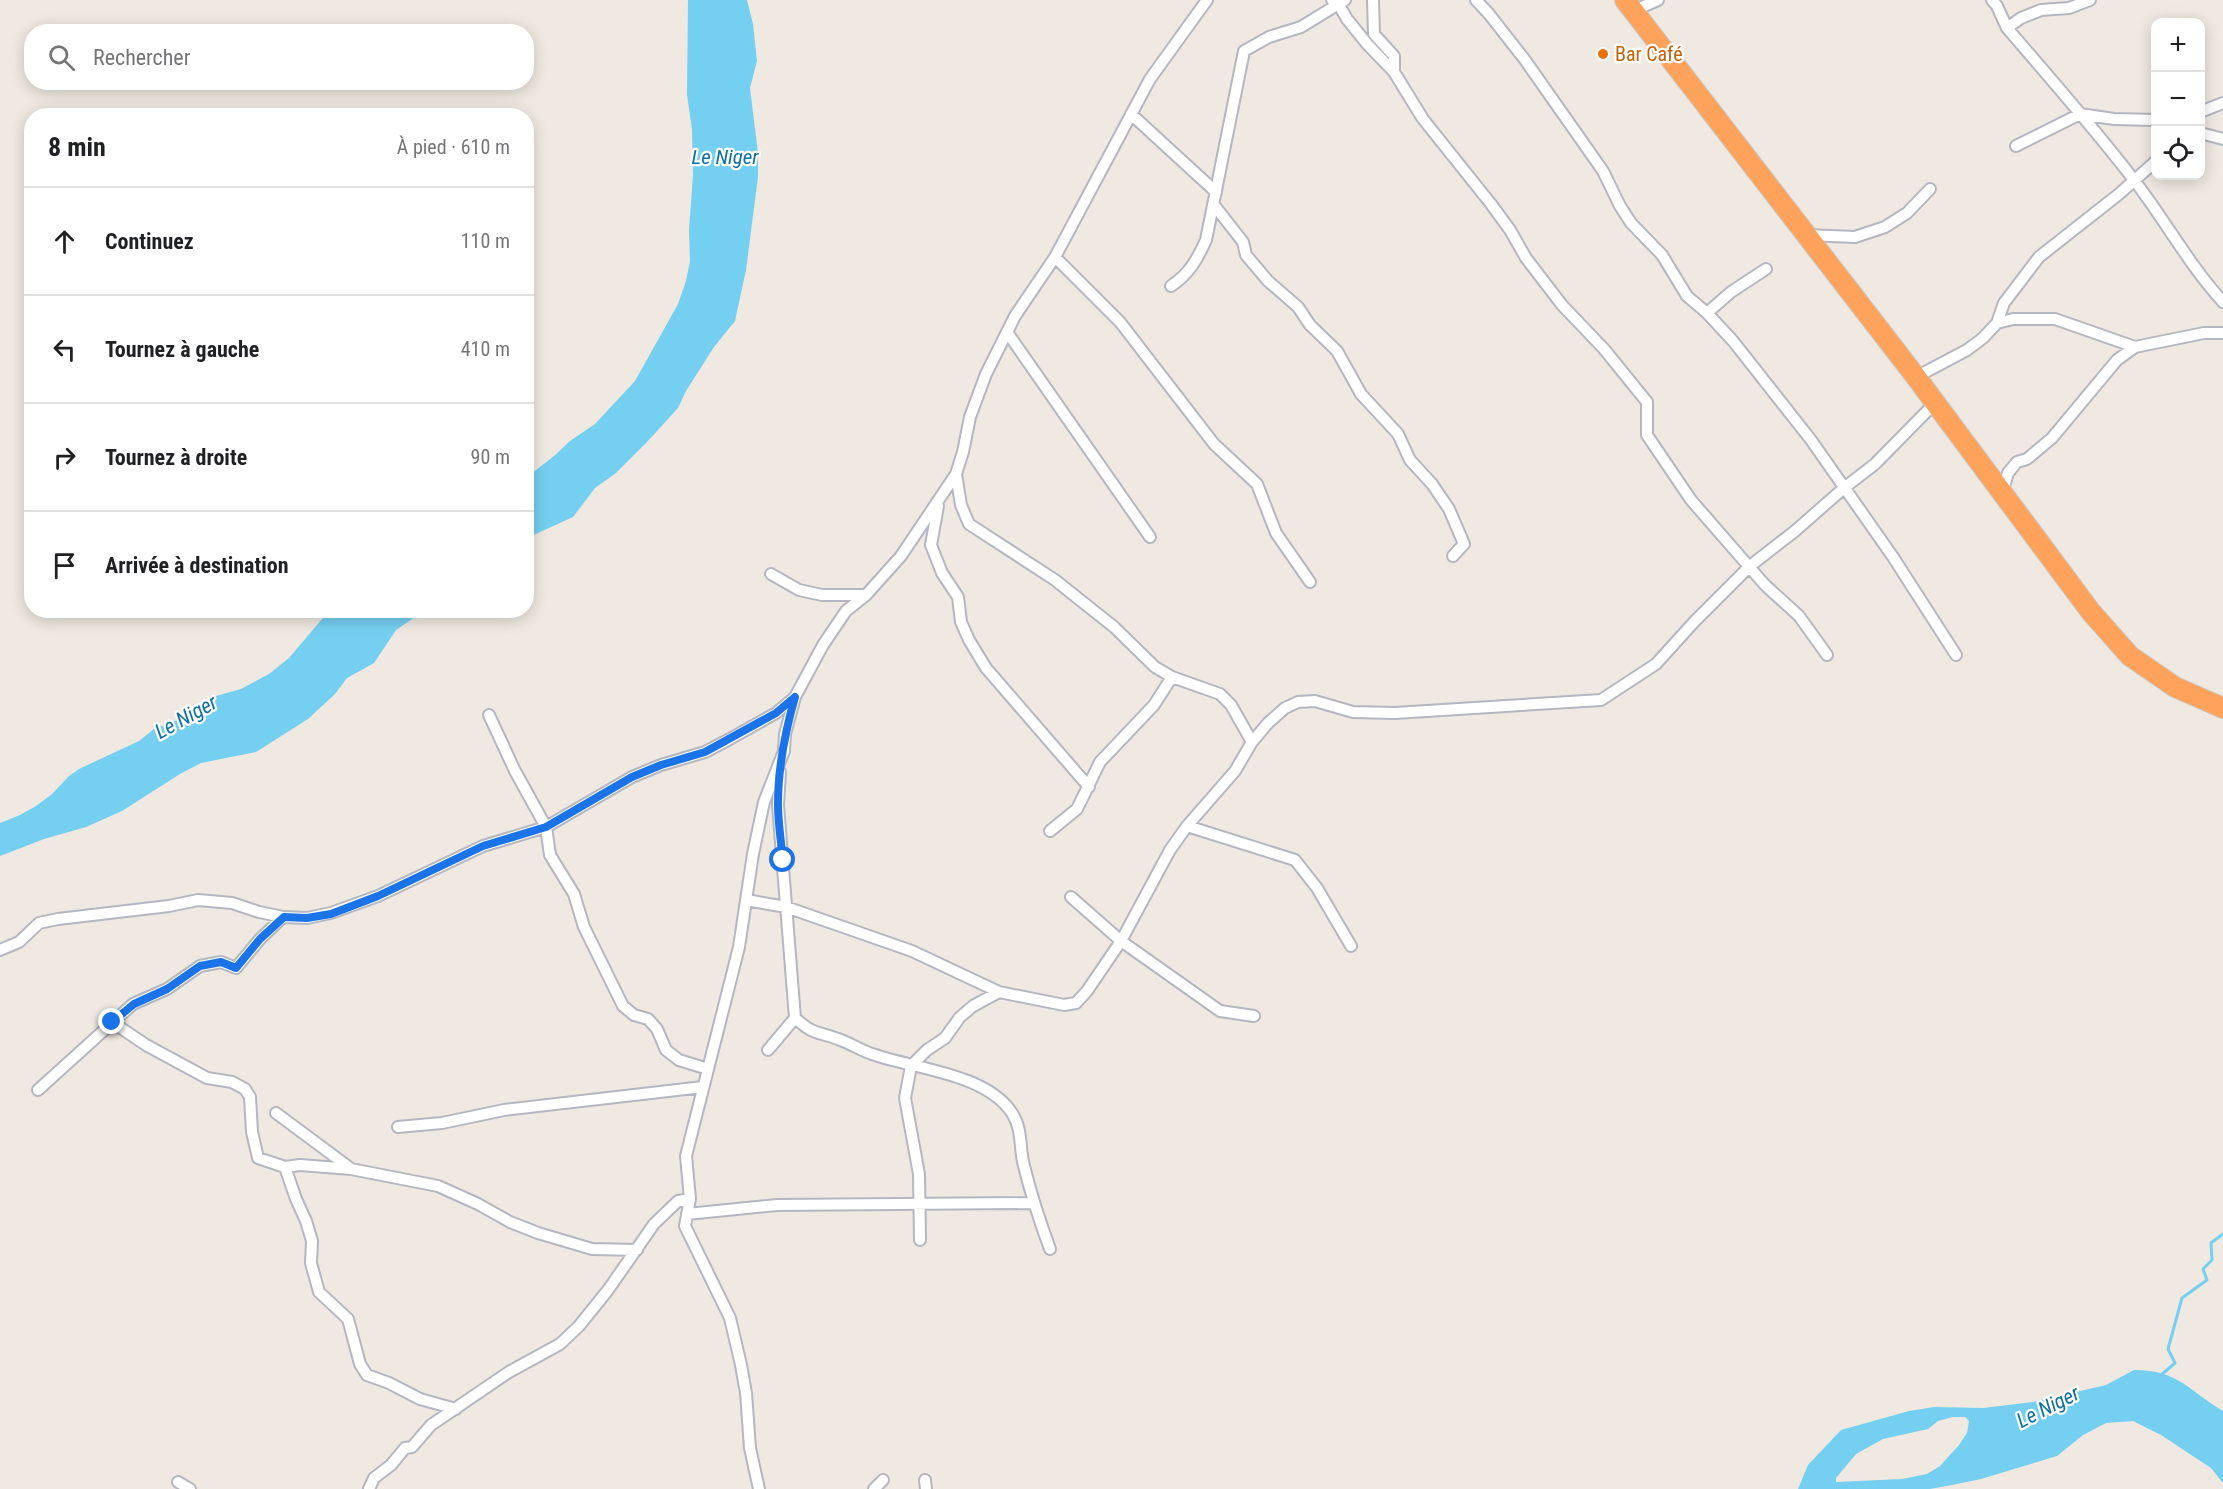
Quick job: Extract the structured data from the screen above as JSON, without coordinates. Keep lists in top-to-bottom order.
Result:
{
  "water": ["Le Niger"],
  "places": ["Bar Café"],
  "page": {
    "map_buttons": ["+", "−"],
    "search": "Rechercher",
    "heading": ["8 min", "À pied · 610 m"],
    "list": [
      ["Continuez", "110 m"],
      ["Tournez à gauche", "410 m"],
      ["Tournez à droite", "90 m"],
      "Arrivée à destination"
    ]
  }
}
